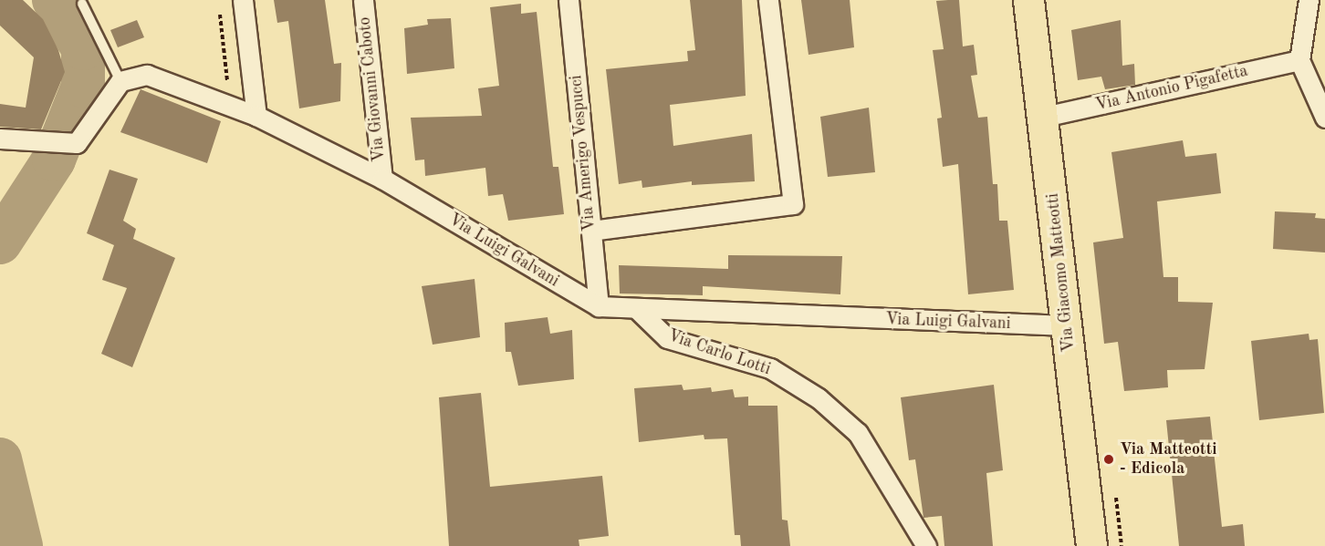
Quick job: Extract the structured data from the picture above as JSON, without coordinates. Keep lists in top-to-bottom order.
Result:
{
  "streets": {
    "main road": ["Via Giacomo Matteotti"],
    "street": [
      "Via Antonio Pigafetta",
      "Via Giovanni Caboto",
      "Via Amerigo Vespucci",
      "Via Luigi Galvani",
      "Via Carlo Lotti"
    ]
  },
  "crossings": [
    ["Via Antonio Pigafetta", "Via Giacomo Matteotti"],
    ["Via Giovanni Caboto", "Via Luigi Galvani"],
    ["Via Amerigo Vespucci", "Via Luigi Galvani"],
    ["Via Luigi Galvani", "Via Giacomo Matteotti"],
    ["Via Luigi Galvani", "Via Carlo Lotti"]
  ],
  "places": ["Via Matteotti - Edicola"]
}
